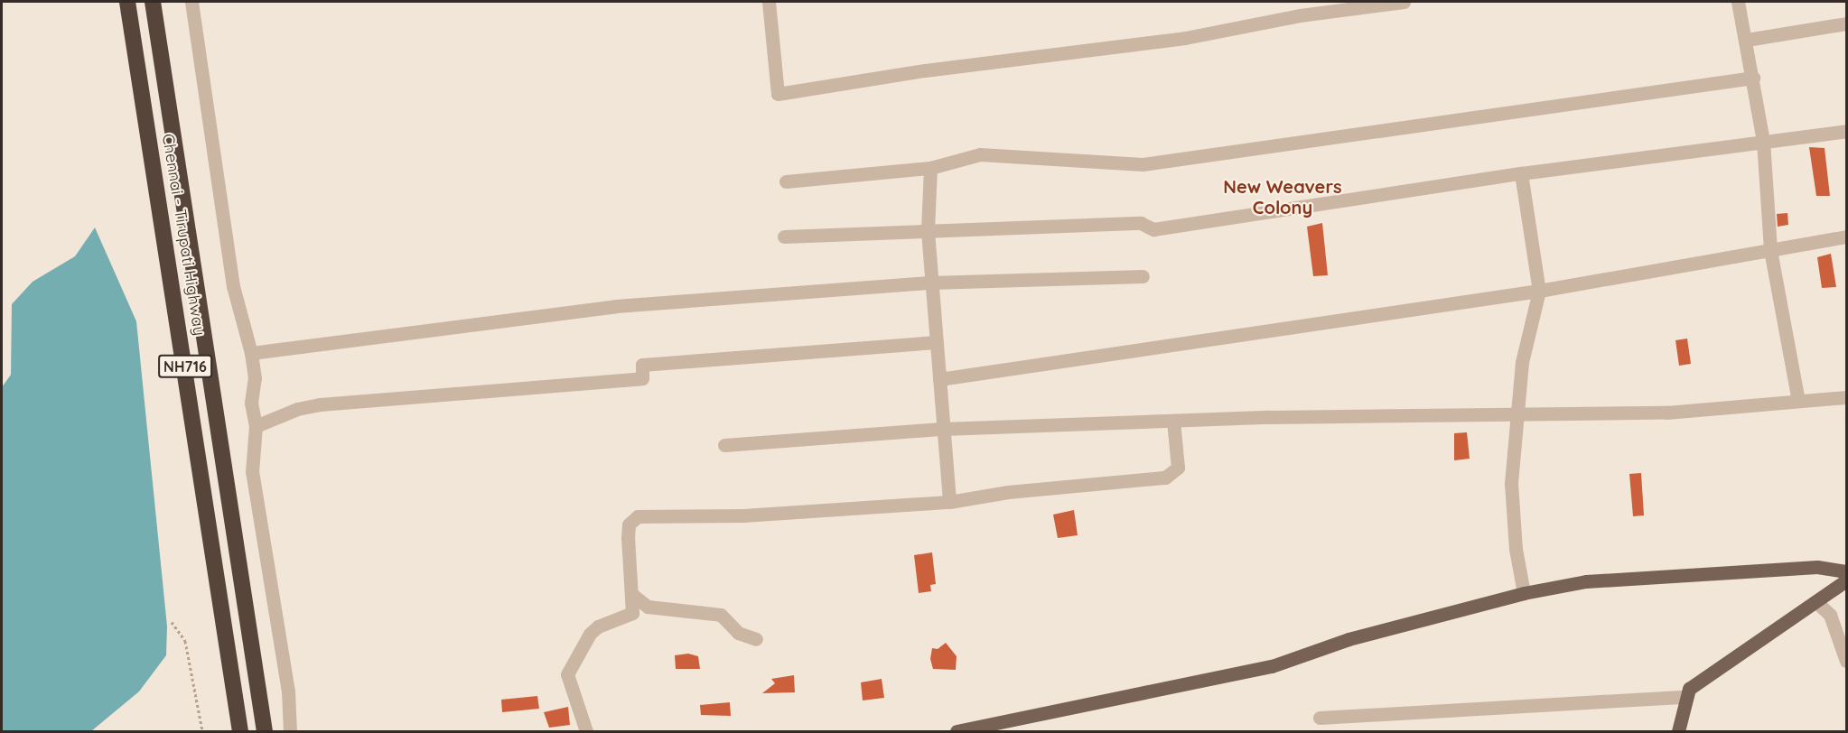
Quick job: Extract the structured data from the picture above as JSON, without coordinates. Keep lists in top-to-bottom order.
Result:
{
  "streets": {
    "highway": ["Chennai - Tirupati Highway", "NH716"]
  },
  "districts": ["New Weavers Colony"]
}
